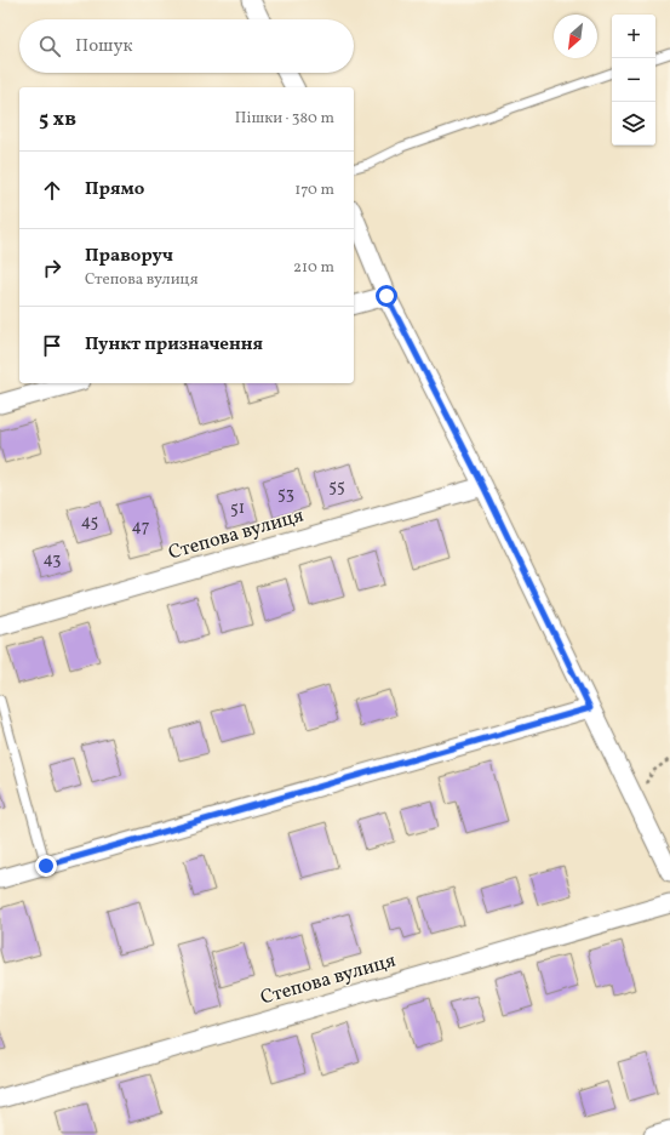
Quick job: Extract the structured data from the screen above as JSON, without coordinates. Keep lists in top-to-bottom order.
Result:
{
  "streets": {
    "street": ["Степова вулиця"]
  },
  "house_numbers": [
    "55",
    "53",
    "51",
    "45",
    "47",
    "43"
  ],
  "north": "bottom left",
  "page": {
    "map_buttons": ["+", "−"],
    "search": "Пошук",
    "heading": ["5 хв", "Пішки · 380 m"],
    "list": [
      ["Прямо", "170 m"],
      ["Праворуч", "Степова вулиця", "210 m"],
      "Пункт призначення"
    ]
  }
}
